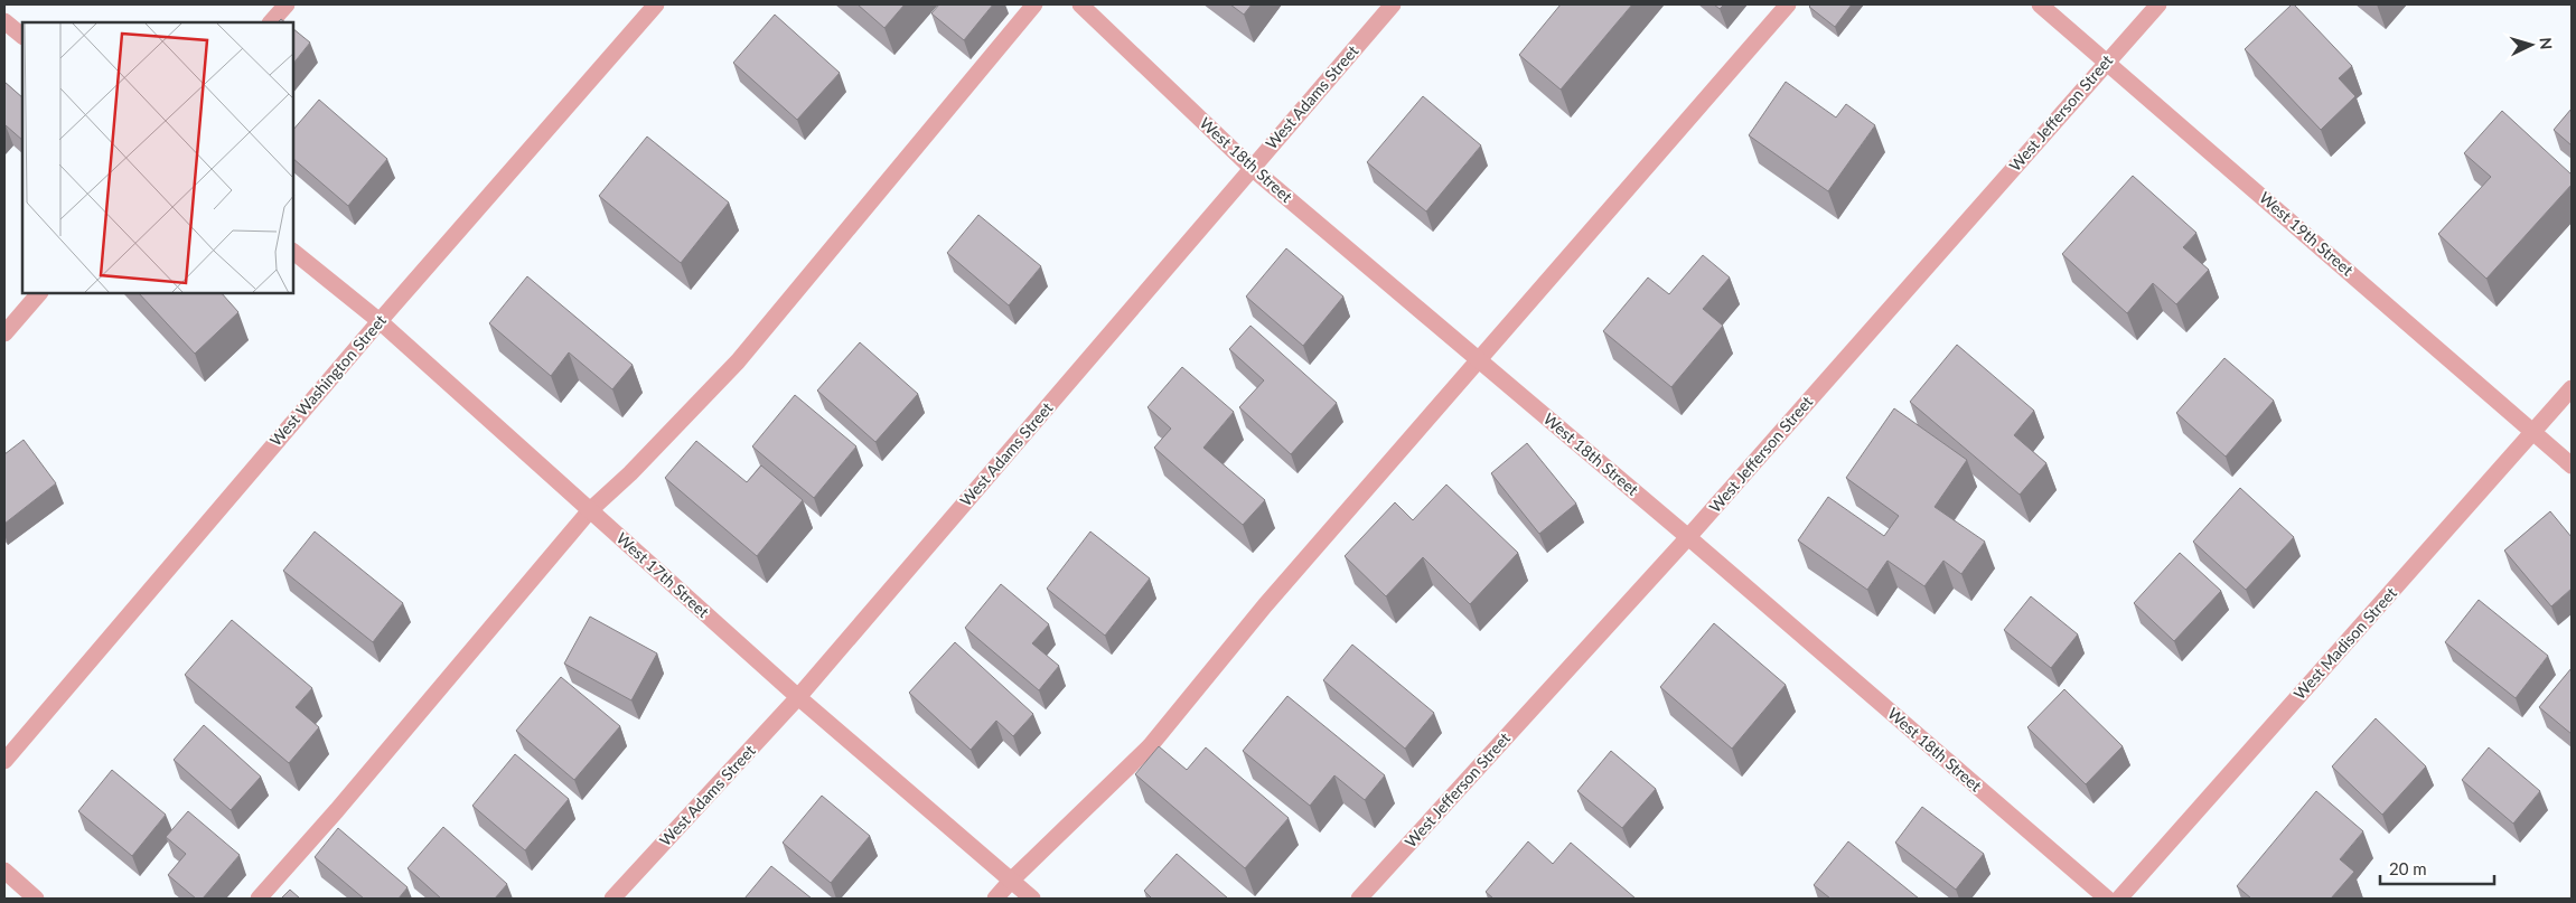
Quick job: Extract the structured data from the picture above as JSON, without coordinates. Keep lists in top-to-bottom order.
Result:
{
  "streets": {
    "street": [
      "West Adams Street",
      "West Jefferson Street",
      "West 18th Street",
      "West 19th Street",
      "West Washington Street",
      "West 17th Street",
      "West Madison Street"
    ]
  },
  "crossings": [
    ["West Adams Street", "West 18th Street"],
    ["West Adams Street", "West 17th Street"],
    ["West Jefferson Street", "West 18th Street"],
    ["West Jefferson Street", "West 19th Street"],
    ["West 19th Street", "West Madison Street"],
    ["West Washington Street", "West 17th Street"]
  ],
  "scale_bar": "20 m",
  "north": "right"
}
